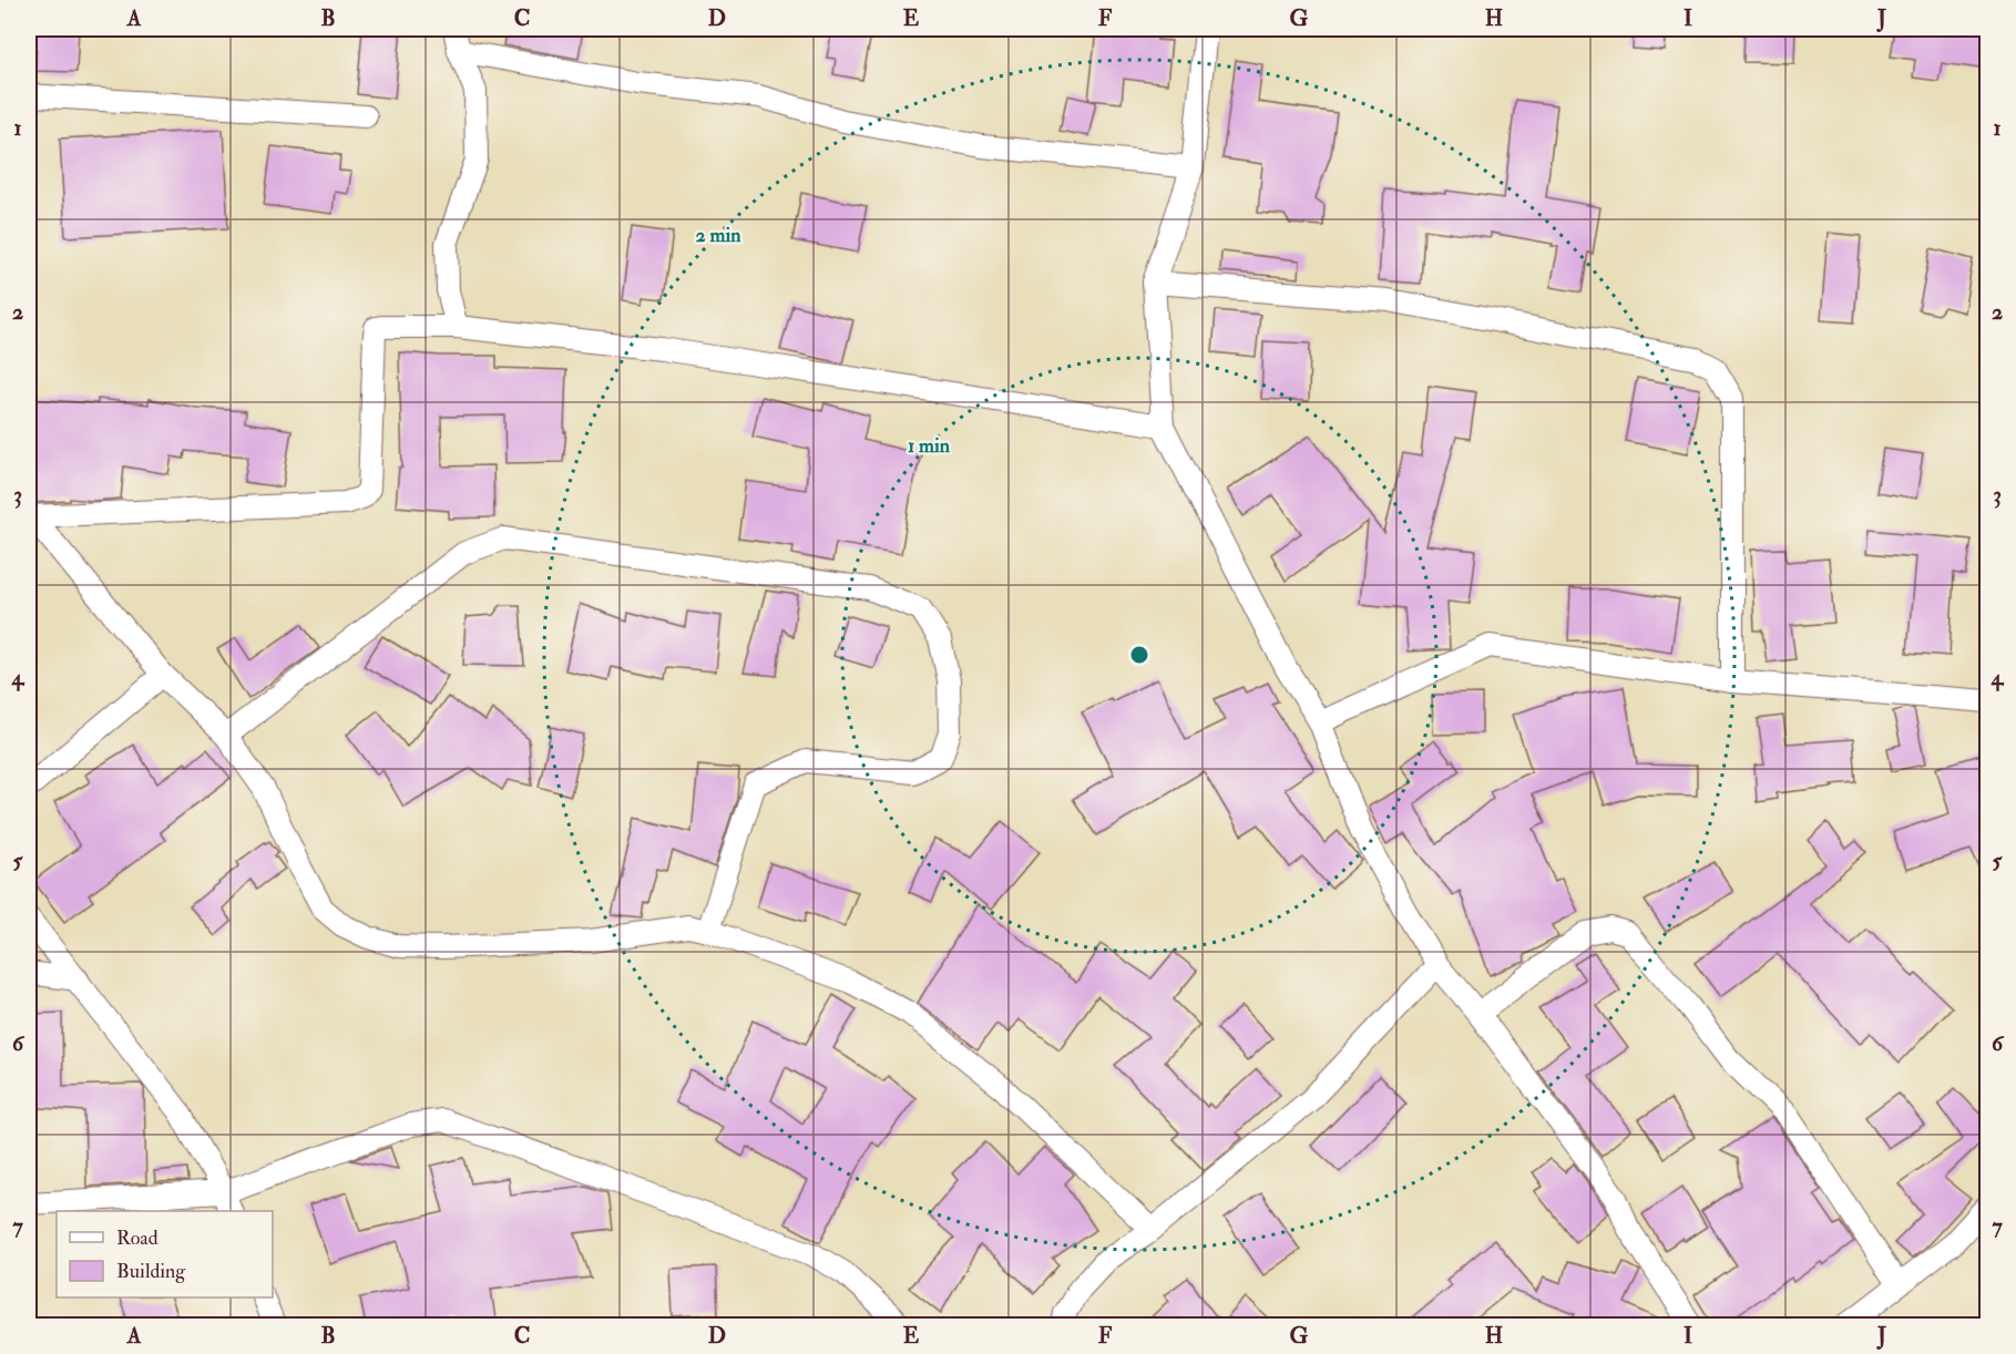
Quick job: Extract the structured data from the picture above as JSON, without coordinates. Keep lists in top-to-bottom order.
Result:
{
  "legend": ["Road", "Building"],
  "grid": {
    "columns": [
      "A",
      "B",
      "C",
      "D",
      "E",
      "F",
      "G",
      "H",
      "I",
      "J"
    ],
    "rows": [
      "1",
      "2",
      "3",
      "4",
      "5",
      "6",
      "7"
    ]
  },
  "rings": ["2 min", "1 min"]
}
